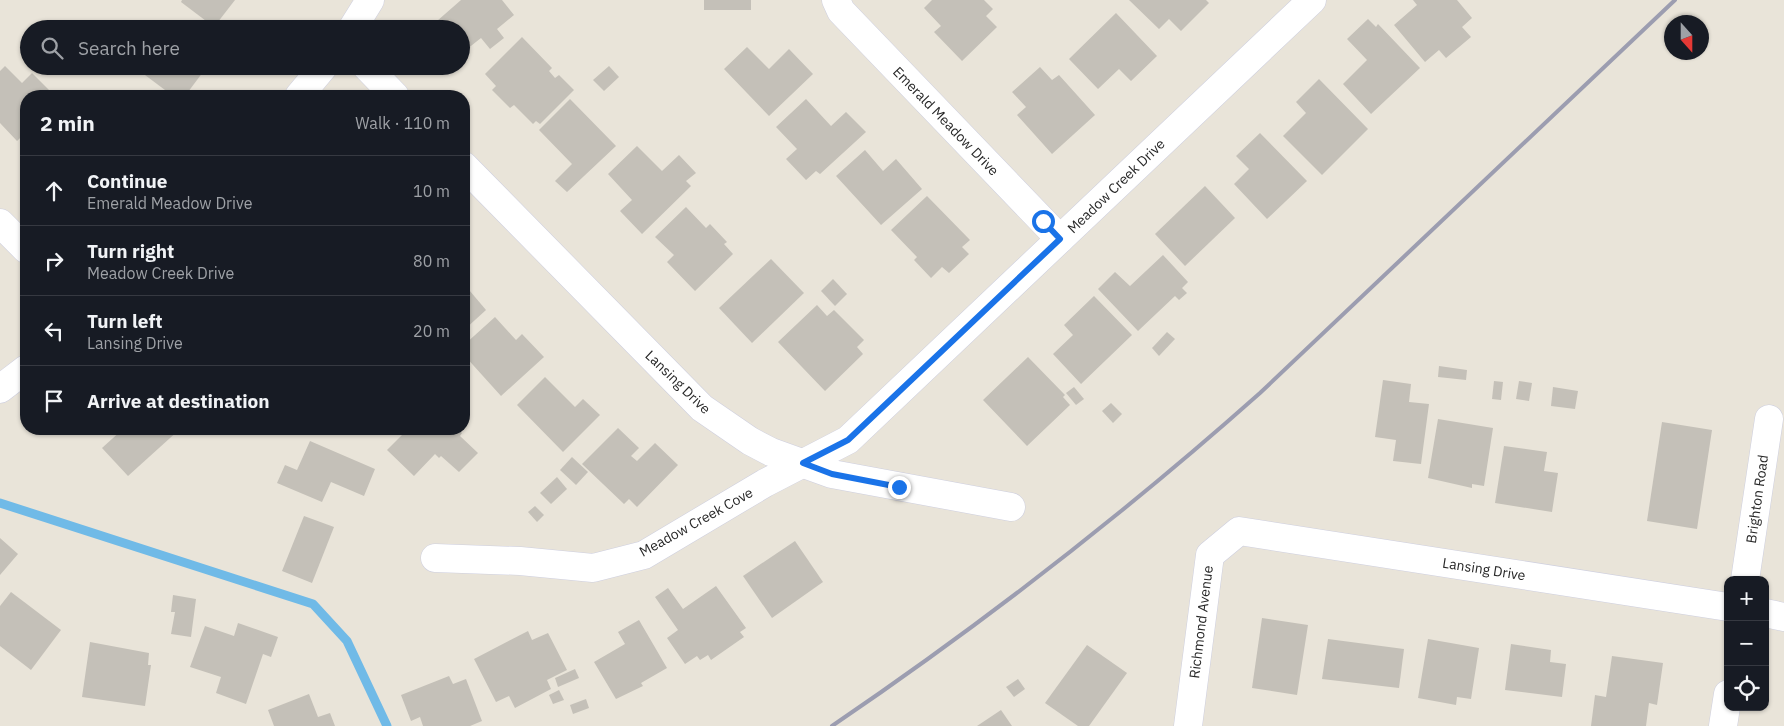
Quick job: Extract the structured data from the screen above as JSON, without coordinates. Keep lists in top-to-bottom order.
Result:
{
  "streets": {
    "street": [
      "Emerald Meadow Drive",
      "Meadow Creek Drive",
      "Lansing Drive",
      "Brighton Road",
      "Meadow Creek Cove",
      "Richmond Avenue"
    ]
  },
  "crossings": [
    ["Emerald Meadow Drive", "Meadow Creek Drive"],
    ["Meadow Creek Drive", "Lansing Drive"],
    ["Meadow Creek Drive", "Meadow Creek Cove"],
    ["Lansing Drive", "Meadow Creek Cove"],
    ["Lansing Drive", "Richmond Avenue"]
  ],
  "north": "bottom",
  "page": {
    "search": "Search here",
    "heading": ["2 min", "Walk · 110 m"],
    "list": [
      ["Continue", "Emerald Meadow Drive", "10 m"],
      ["Turn right", "Meadow Creek Drive", "80 m"],
      ["Turn left", "Lansing Drive", "20 m"],
      "Arrive at destination"
    ],
    "map_buttons": ["+", "−"]
  }
}
